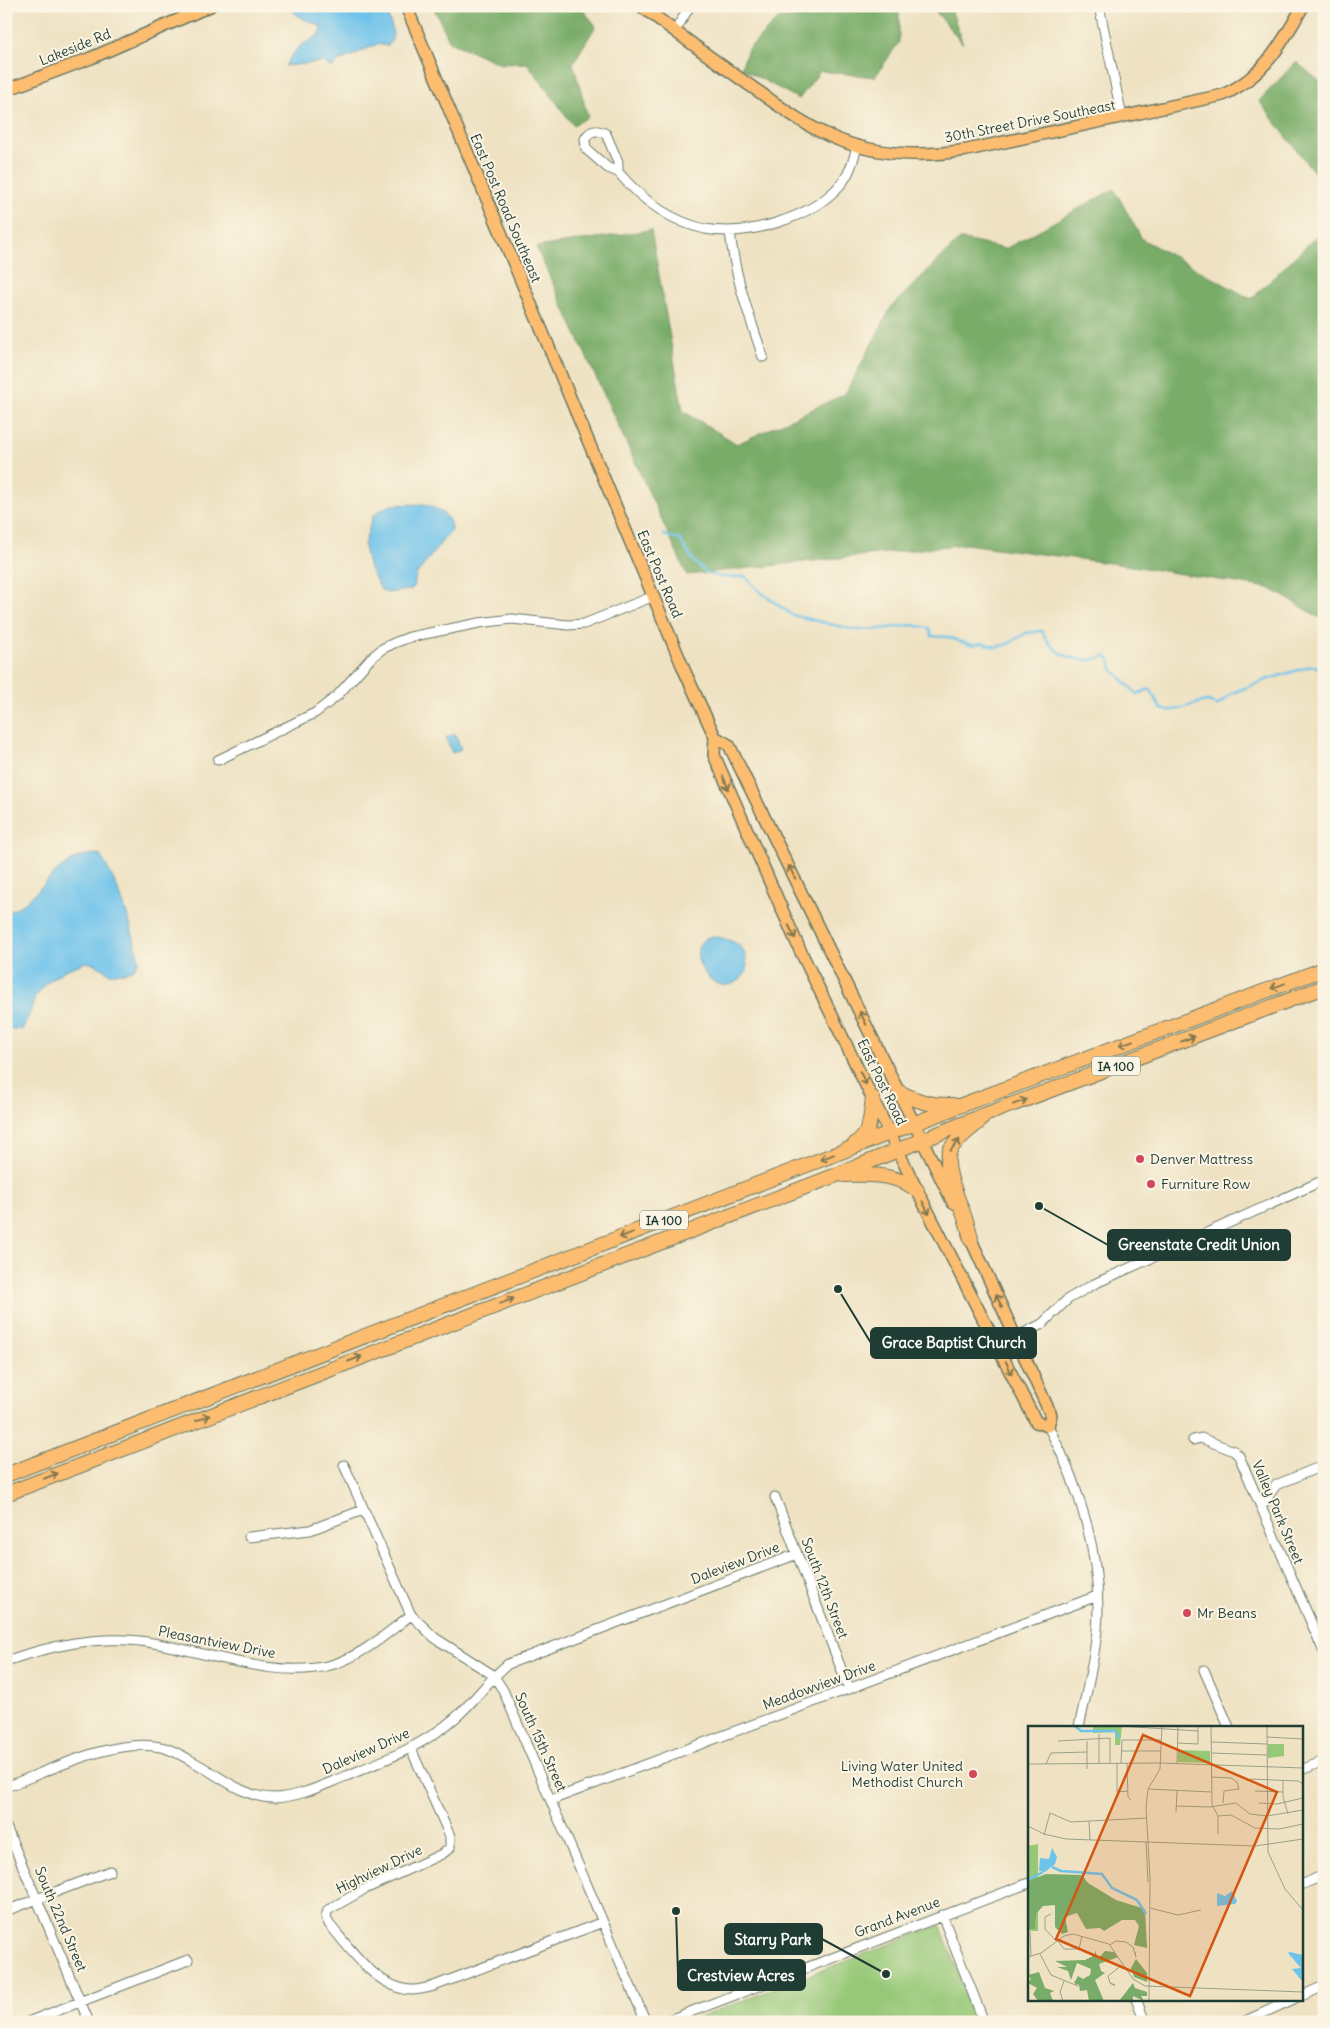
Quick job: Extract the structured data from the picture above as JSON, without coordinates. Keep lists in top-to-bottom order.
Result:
{
  "streets": {
    "highway": ["IA 100"],
    "main road": [
      "Lakeside Rd",
      "30th Street Drive Southeast",
      "East Post Road Southeast",
      "East Post Road"
    ],
    "street": [
      "Valley Park Street",
      "Daleview Drive",
      "South 12th Street",
      "Pleasantview Drive",
      "Meadowview Drive",
      "South 15th Street",
      "Highview Drive",
      "Grand Avenue",
      "South 22nd Street"
    ]
  },
  "crossings": [
    ["East Post Road Southeast", "East Post Road"],
    ["East Post Road", "IA 100"],
    ["East Post Road", "Meadowview Drive"],
    ["Daleview Drive", "South 12th Street"],
    ["Daleview Drive", "South 15th Street"],
    ["Daleview Drive", "Highview Drive"],
    ["South 12th Street", "Meadowview Drive"],
    ["Pleasantview Drive", "South 15th Street"],
    ["Meadowview Drive", "South 15th Street"],
    ["South 15th Street", "Highview Drive"]
  ],
  "places": [
    "Denver Mattress",
    "Furniture Row",
    "Greenstate Credit Union",
    "Grace Baptist Church",
    "Mr Beans",
    "Living Water United Methodist Church",
    "Crestview Acres",
    "Starry Park"
  ]
}
